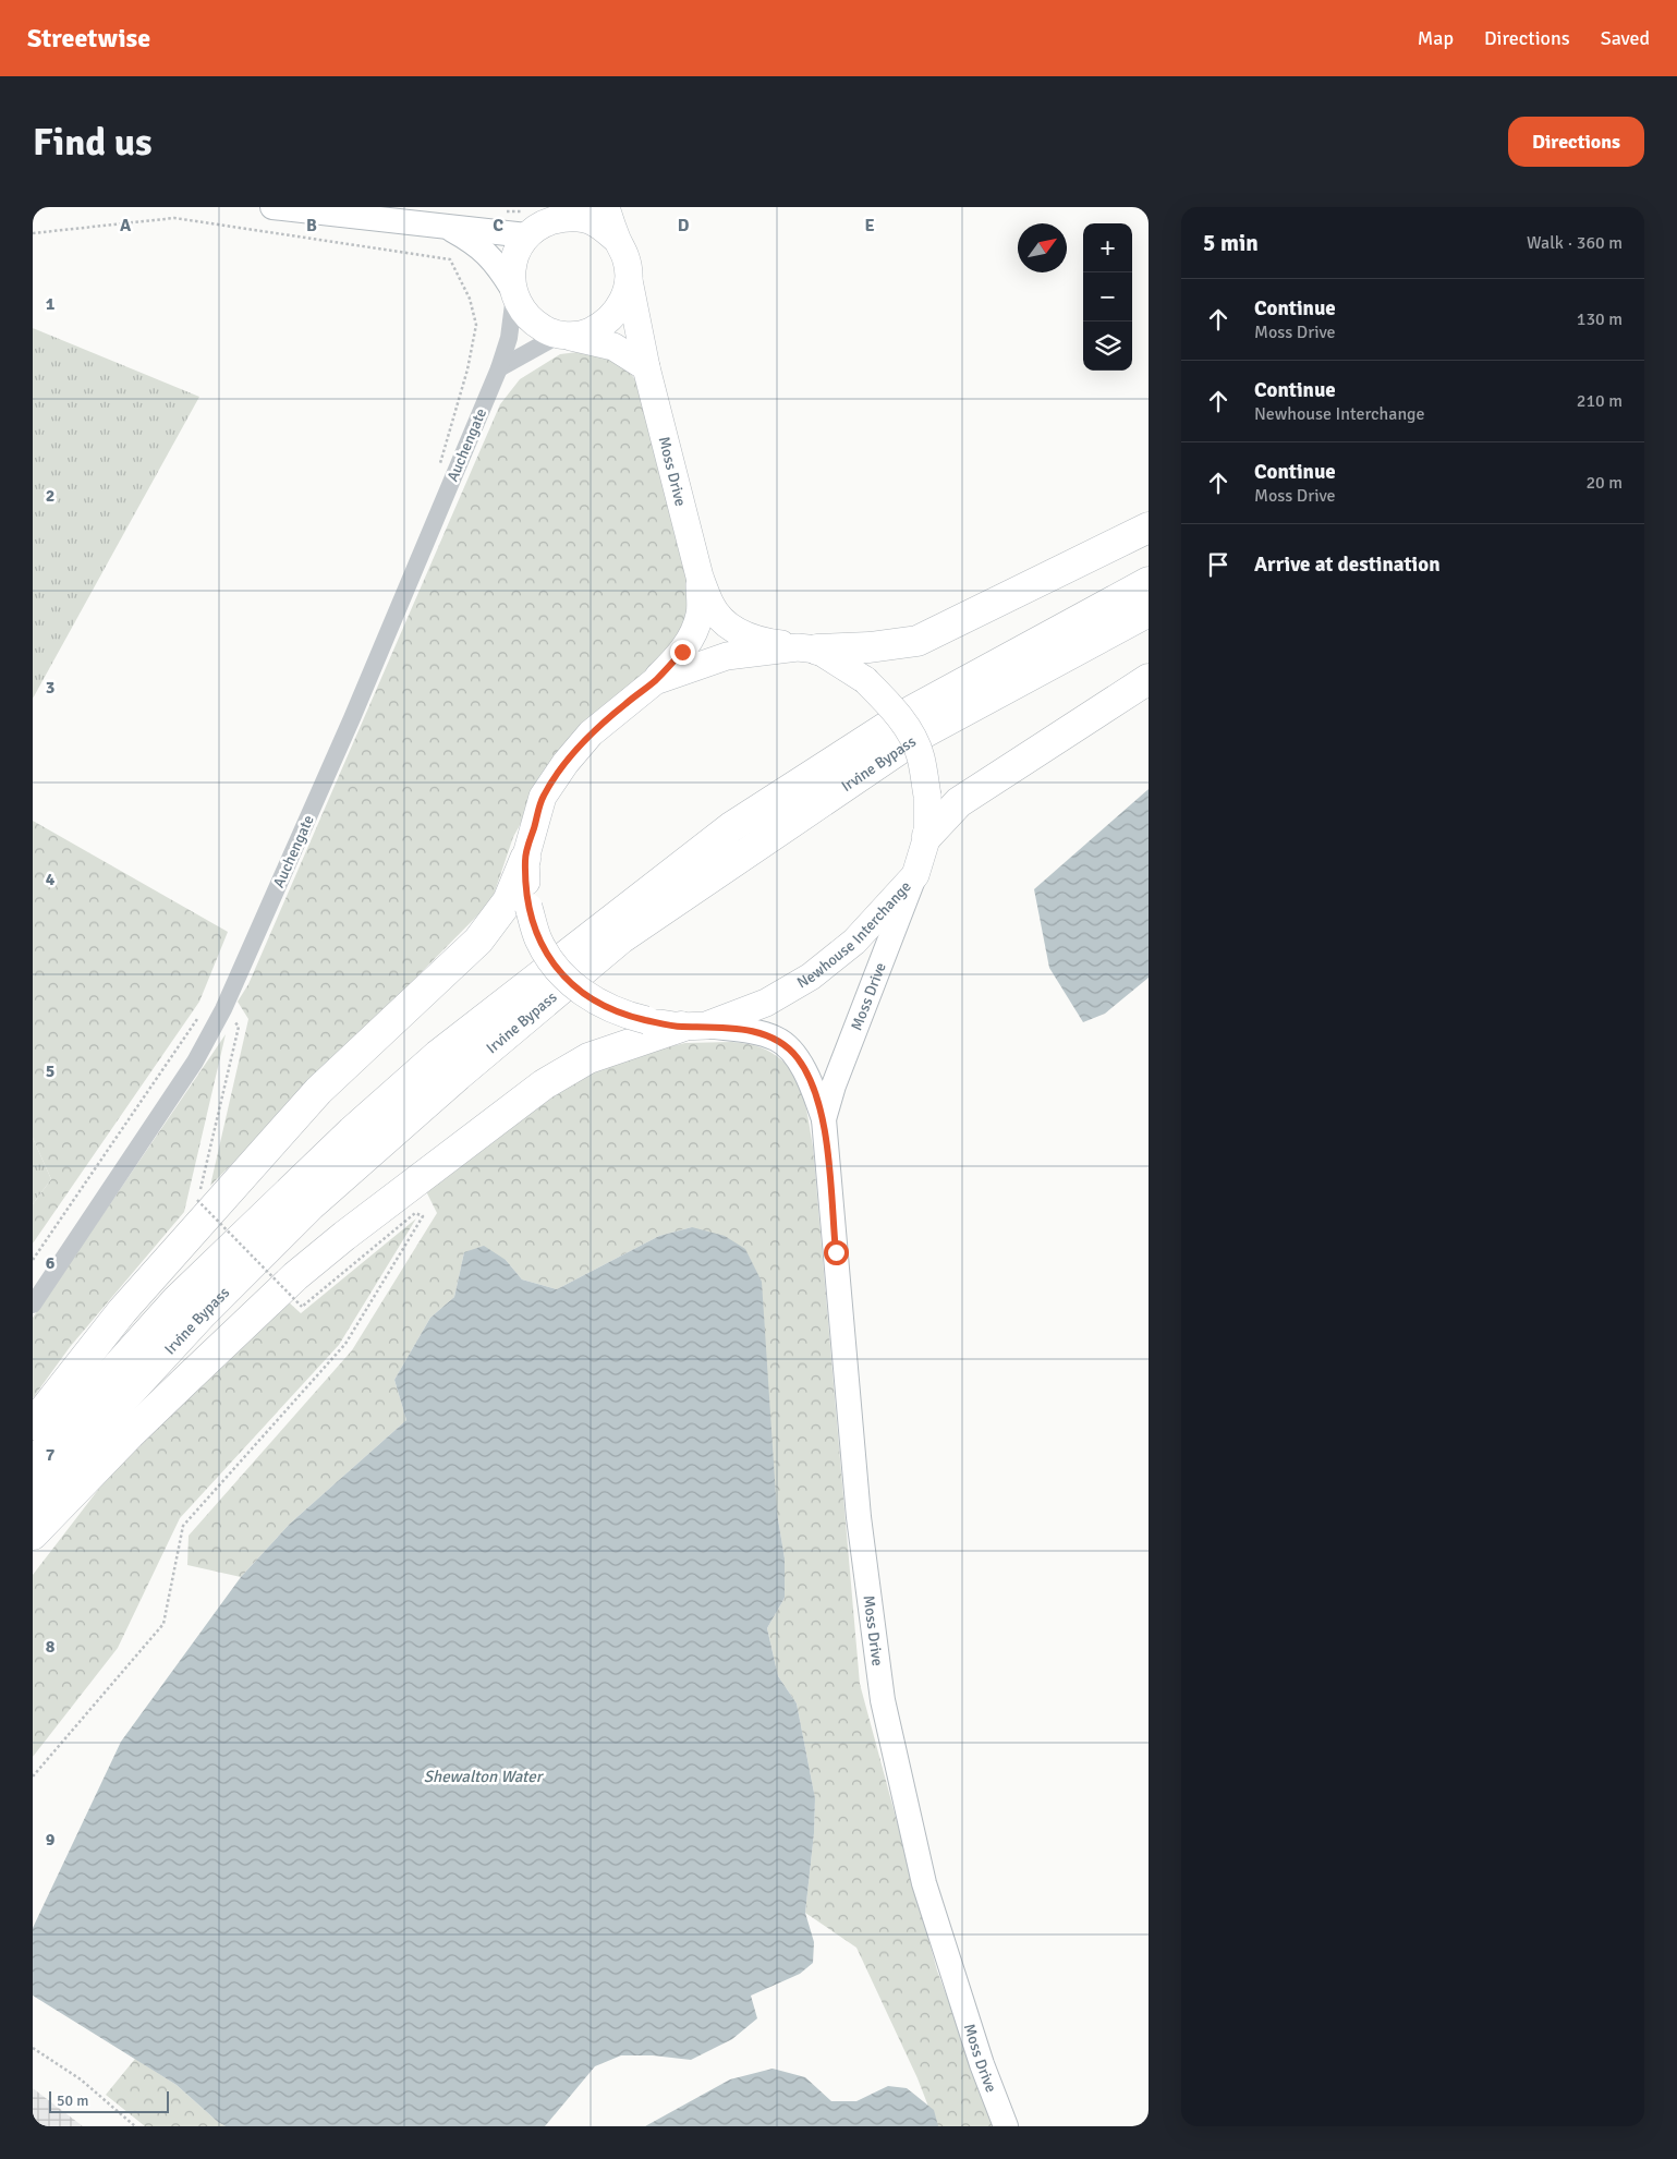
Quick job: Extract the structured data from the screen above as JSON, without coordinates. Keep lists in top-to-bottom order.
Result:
{
  "streets": {
    "highway": ["Irvine Bypass"],
    "main road": ["Moss Drive", "Newhouse Interchange"],
    "street": ["Auchengate"]
  },
  "crossings": [
    ["Auchengate", "Moss Drive"],
    ["Moss Drive", "Newhouse Interchange"]
  ],
  "water": ["Shewalton Water"],
  "scale_bar": "50 m",
  "north": "top right",
  "page": {
    "header": "Streetwise",
    "nav": ["Map", "Directions", "Saved"],
    "buttons": "Directions",
    "title": "Find us",
    "heading": ["5 min", "Walk · 360 m"],
    "map_buttons": ["+", "−"],
    "list": [
      ["Continue", "Moss Drive", "130 m"],
      ["Continue", "Newhouse Interchange", "210 m"],
      ["Continue", "Moss Drive", "20 m"],
      "Arrive at destination"
    ],
    "scale": "50 m"
  },
  "grid": {
    "columns": [
      "A",
      "B",
      "C",
      "D",
      "E"
    ],
    "rows": [
      "1",
      "2",
      "3",
      "4",
      "5",
      "6",
      "7",
      "8",
      "9"
    ]
  }
}
